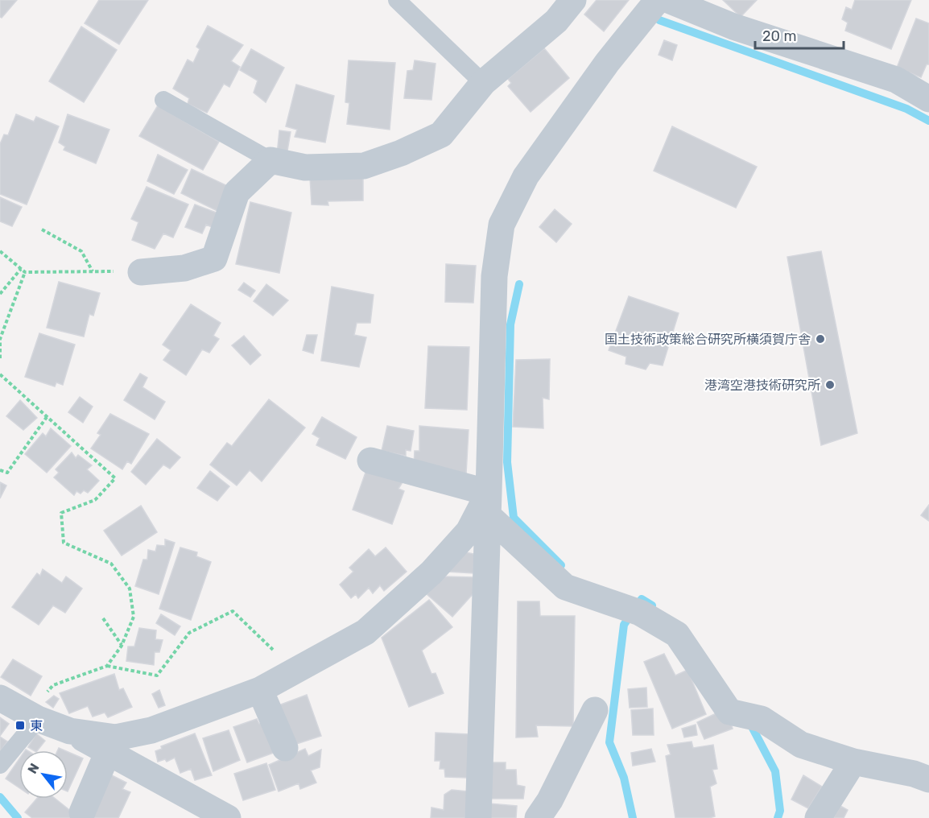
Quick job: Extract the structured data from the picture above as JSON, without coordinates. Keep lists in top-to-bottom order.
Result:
{
  "places": {
    "other": ["国土技術政策総合研究所横須賀庁舎", "港湾空港技術研究所"],
    "transit": ["東"]
  },
  "scale_bar": "20 m",
  "north": "top left"
}
